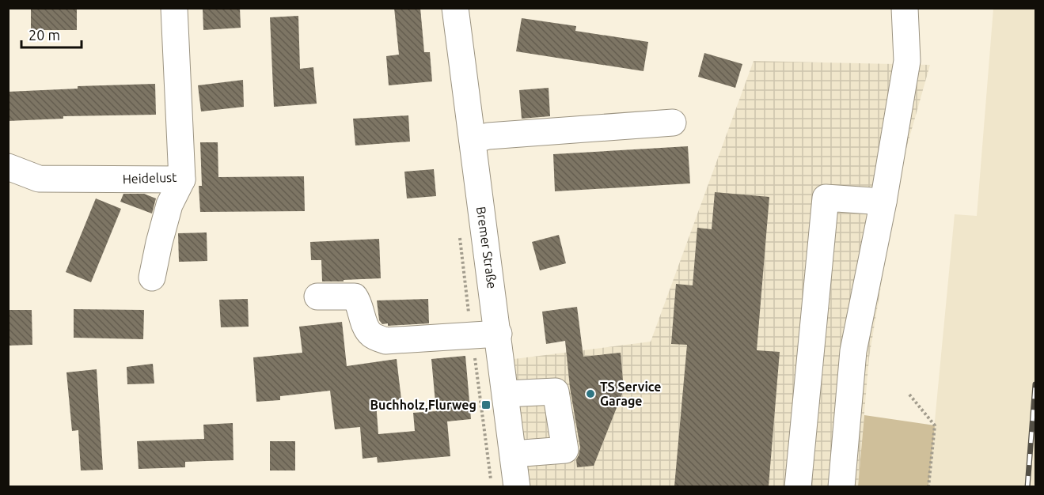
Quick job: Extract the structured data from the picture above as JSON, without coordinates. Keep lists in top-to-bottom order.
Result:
{
  "streets": {
    "street": ["Heidelust", "Bremer Straße"]
  },
  "places": {
    "other": ["TS Service Garage"],
    "transit": ["Buchholz,Flurweg"]
  },
  "scale_bar": "20 m"
}
